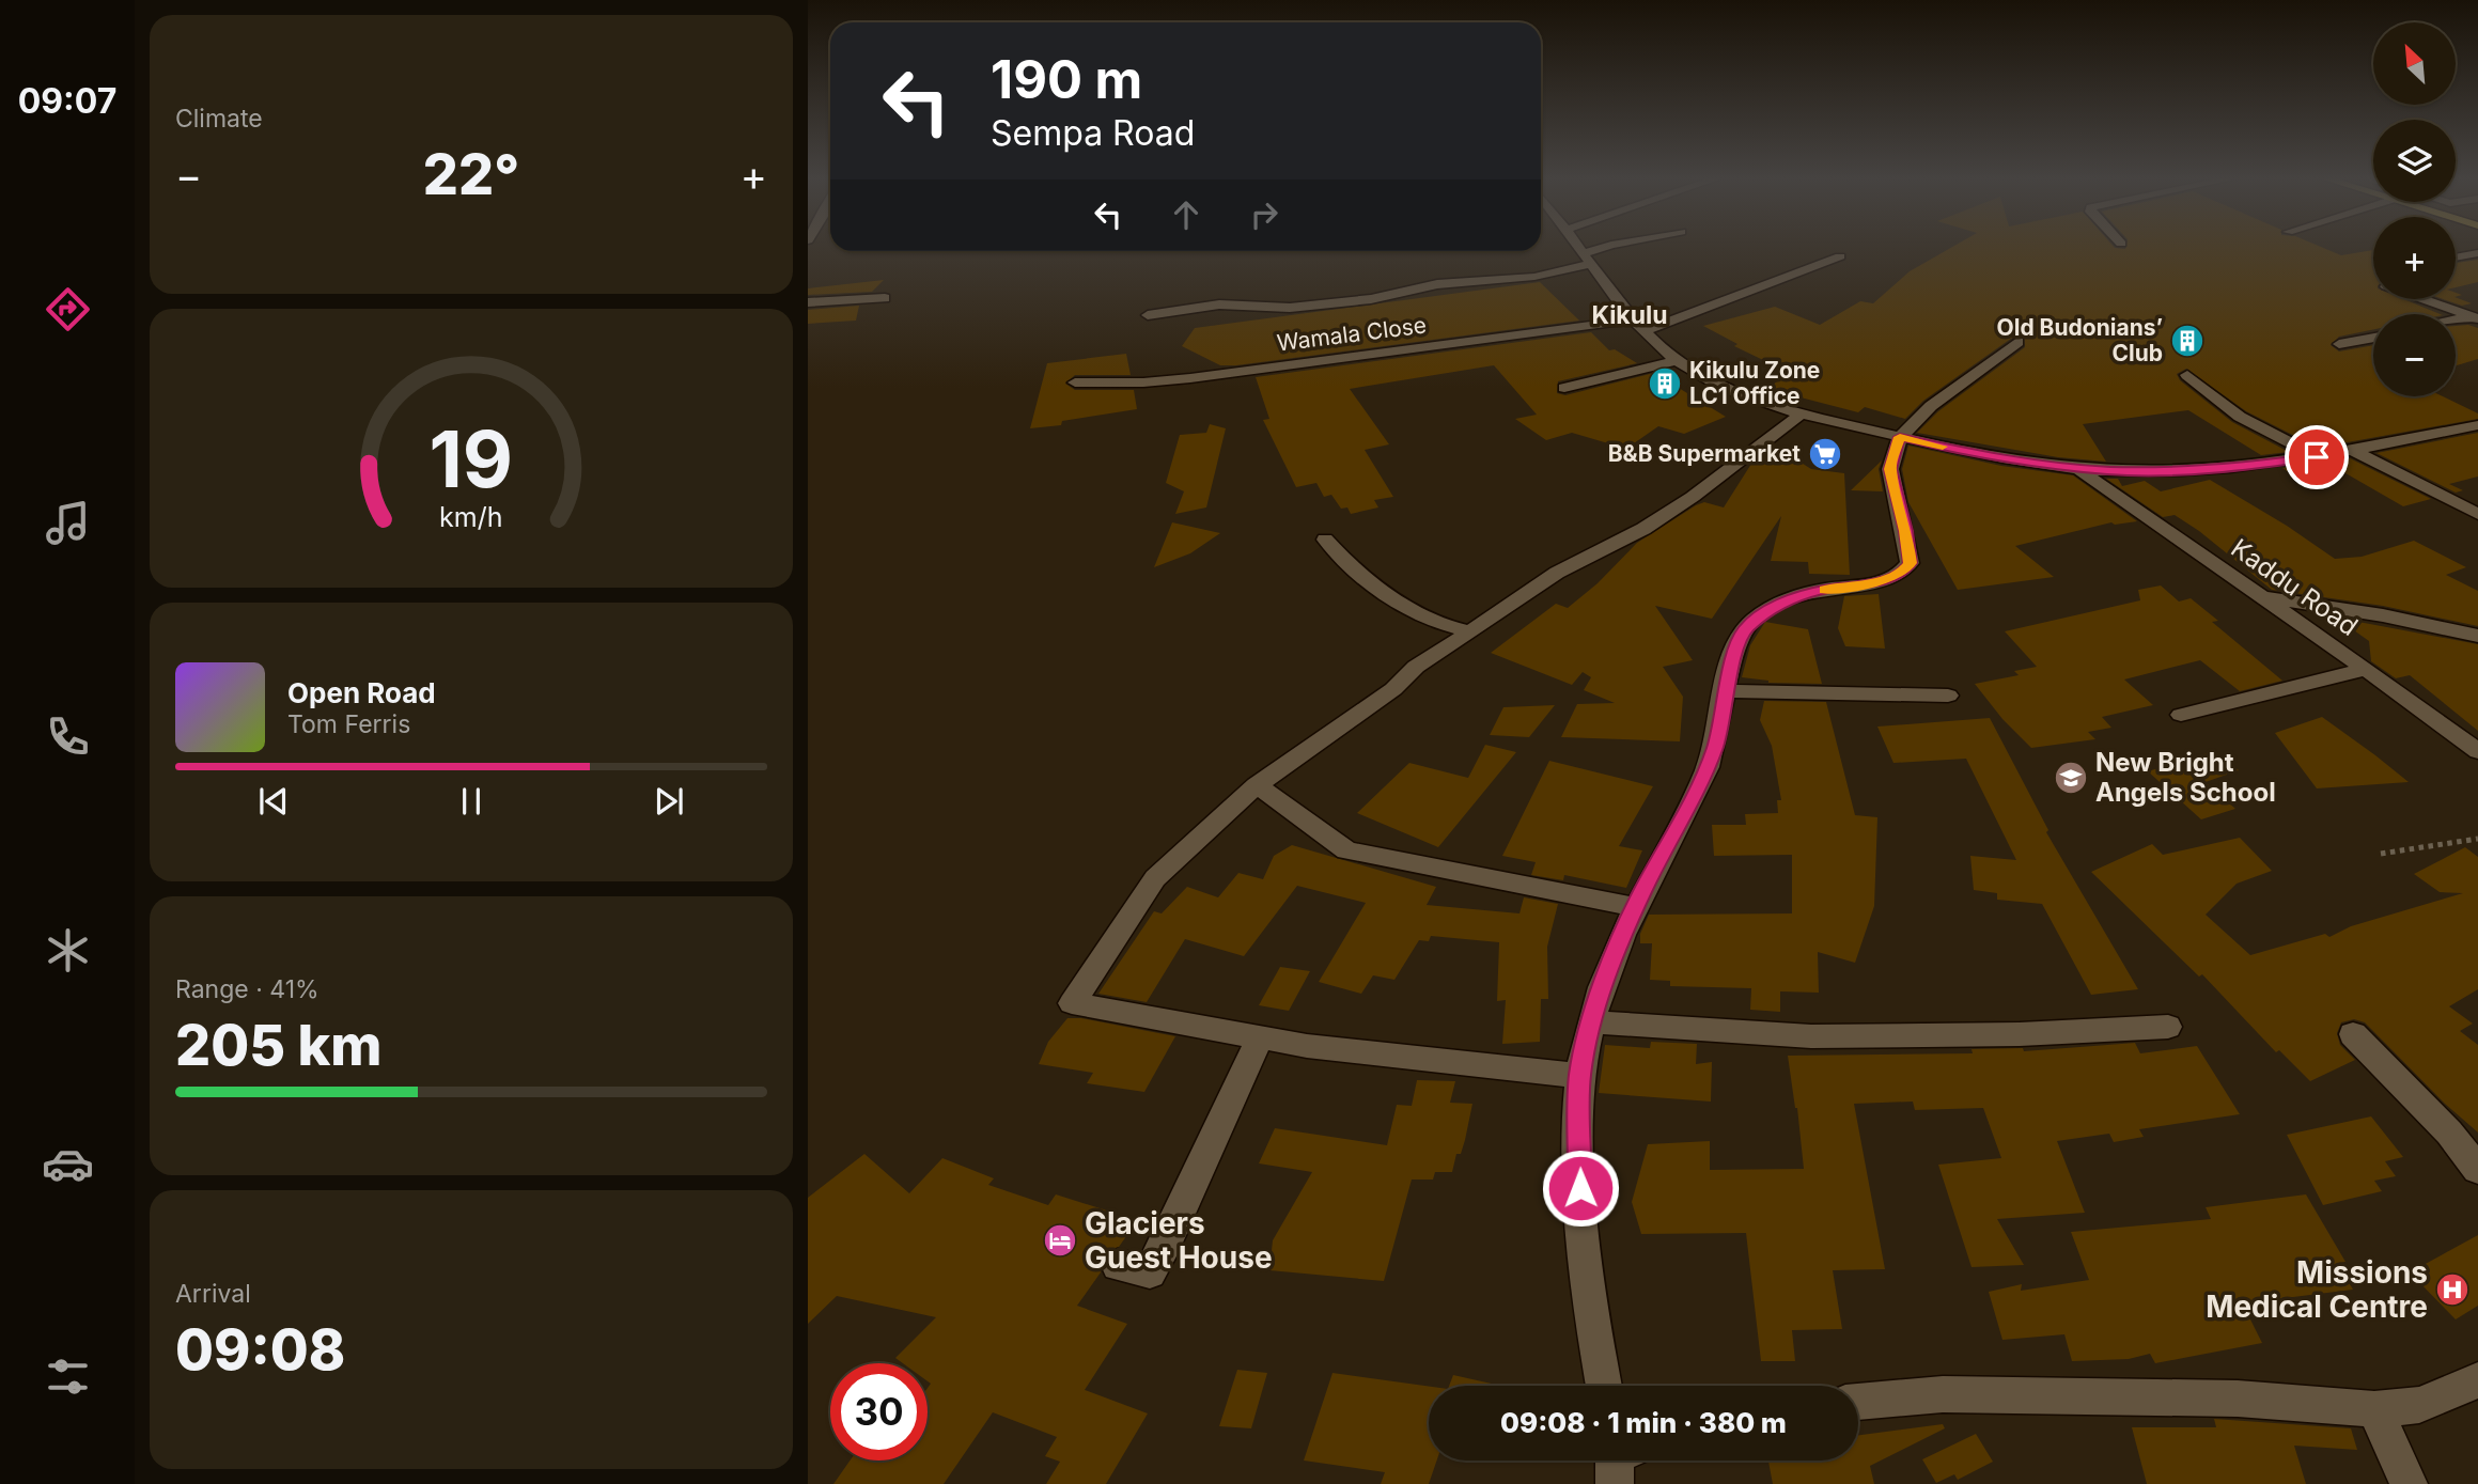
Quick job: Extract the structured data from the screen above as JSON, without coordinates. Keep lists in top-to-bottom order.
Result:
{
  "streets": {
    "street": ["Wamala Close", "Kaddu Road"]
  },
  "districts": ["Kikulu"],
  "places": {
    "building": ["Old Budonians’ Club", "Kikulu Zone LC1 Office"],
    "supermarket": ["B&B Supermarket"],
    "school or university": ["New Bright Angels School"],
    "hotel": ["Glaciers Guest House"],
    "hospital": ["Missions Medical Centre"]
  },
  "north": "top left",
  "page": {
    "tabs": "09:07",
    "tile": [
      "Climate",
      ["Range · 41%", "205 km"],
      ["Arrival", "09:08"]
    ],
    "map_buttons": ["+", "−"],
    "turn": ["190 m", "Sempa Road"],
    "heat": ["−", "22°", "+"],
    "song": ["Open Road", "Tom Ferris"],
    "limit": "30",
    "trip": "09:08 · 1 min · 380 m",
    "gauge": ["19", "km/h"]
  }
}
